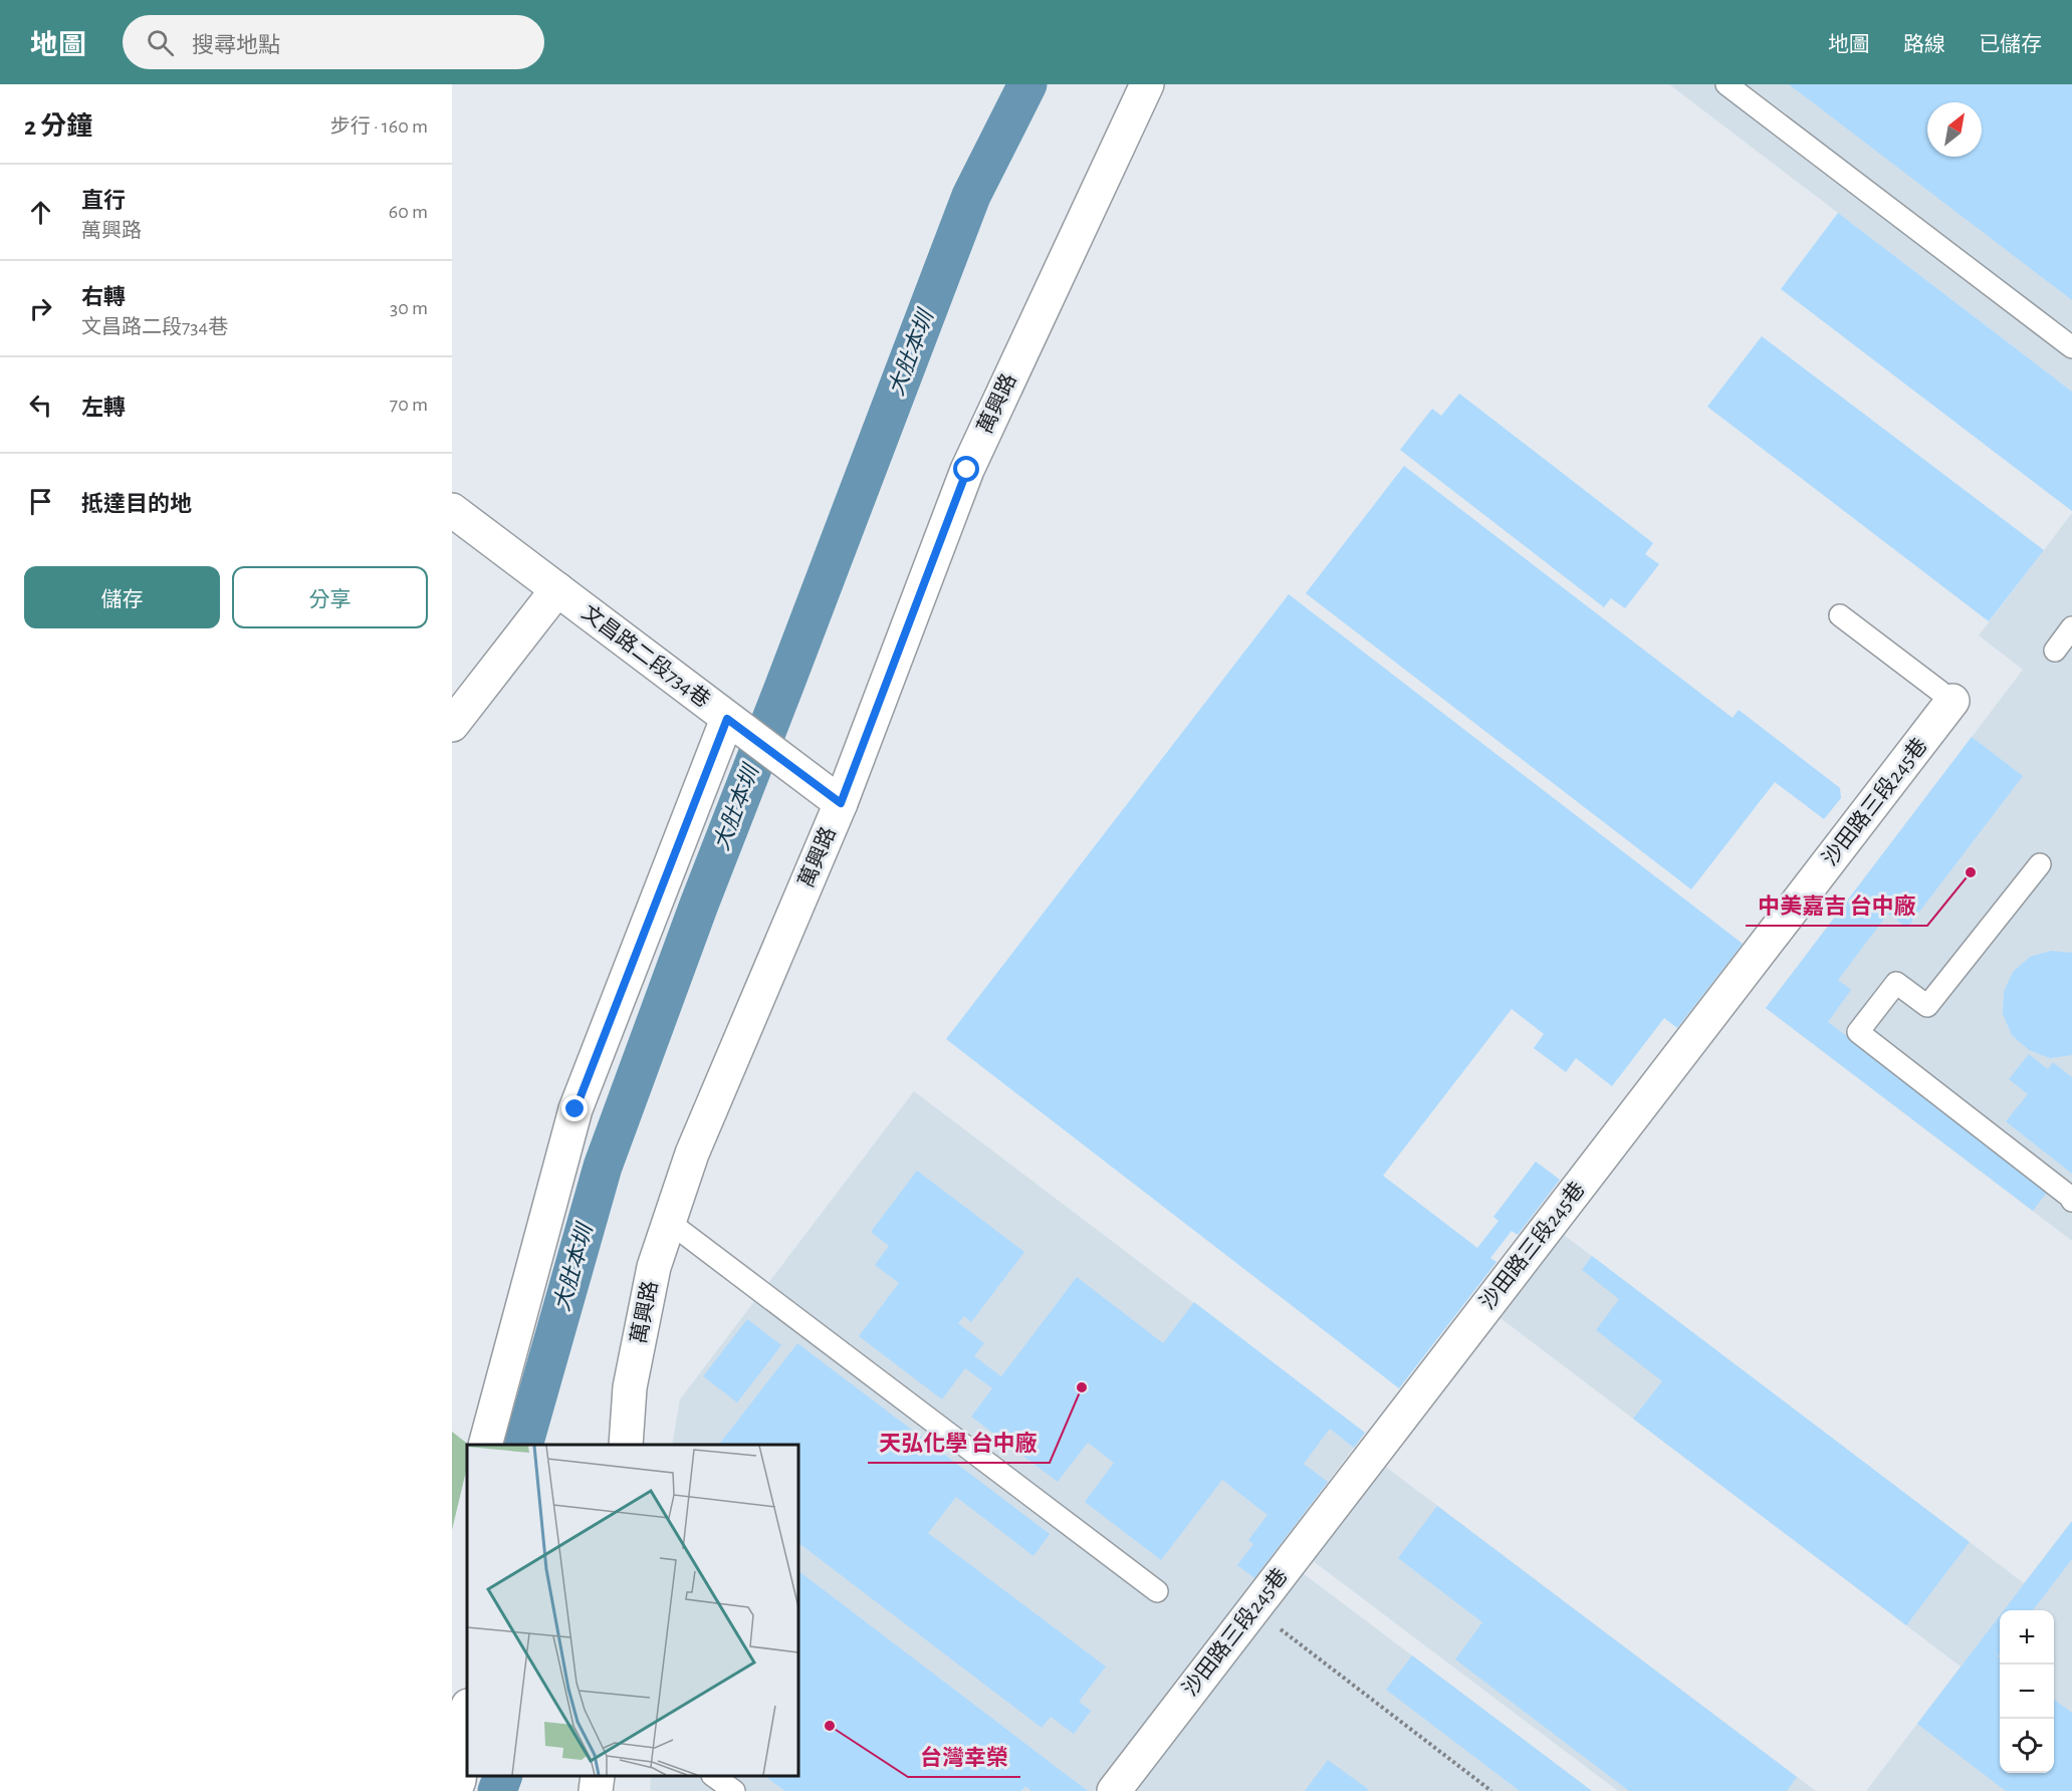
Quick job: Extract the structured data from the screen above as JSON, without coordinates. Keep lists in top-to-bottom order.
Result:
{
  "streets": {
    "street": ["萬興路", "文昌路二段734巷", "沙田路三段245巷"]
  },
  "crossings": [
    ["萬興路", "文昌路二段734巷"]
  ],
  "water": ["大肚本圳"],
  "places": ["中美嘉吉 台中廠", "天弘化學 台中廠", "台灣幸榮"],
  "north": "top right",
  "page": {
    "header": "地圖",
    "search": "搜尋地點",
    "nav": ["地圖", "路線", "已儲存"],
    "heading": ["2 分鐘", "步行 · 160 m"],
    "list": [
      ["直行", "萬興路", "60 m"],
      ["右轉", "文昌路二段734巷", "30 m"],
      ["左轉", "70 m"],
      "抵達目的地"
    ],
    "buttons": ["儲存", "分享"],
    "map_buttons": ["+", "−"]
  }
}
